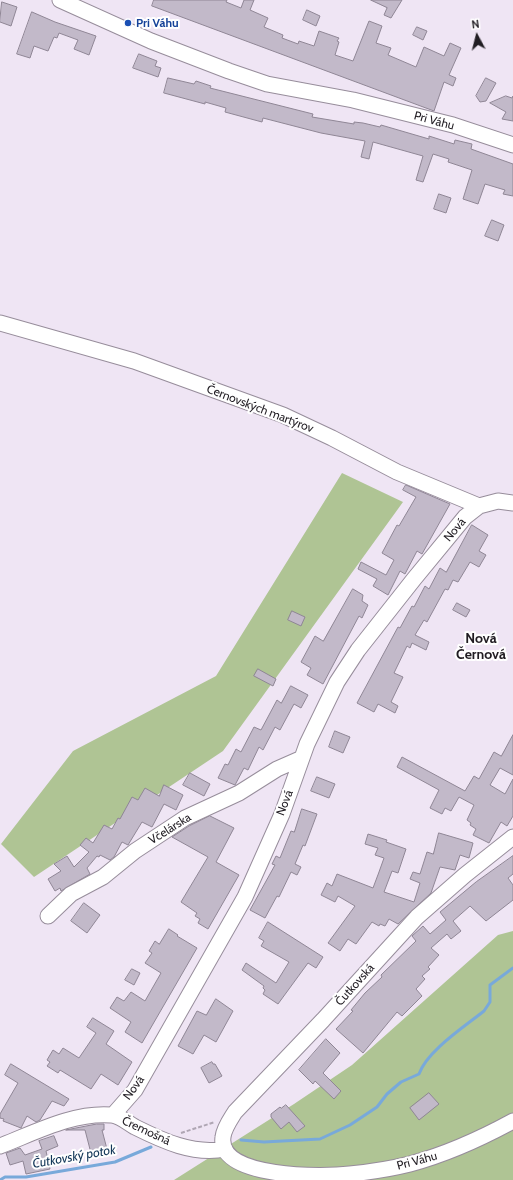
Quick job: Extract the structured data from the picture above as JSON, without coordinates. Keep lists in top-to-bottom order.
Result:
{
  "streets": {
    "street": [
      "Pri Váhu",
      "Černovských martýrov",
      "Nová",
      "Včelárska",
      "Čutkovská",
      "Čremošná"
    ]
  },
  "crossings": [
    ["Pri Váhu", "Čutkovská"],
    ["Pri Váhu", "Čremošná"],
    ["Černovských martýrov", "Nová"],
    ["Nová", "Včelárska"],
    ["Nová", "Čremošná"],
    ["Čutkovská", "Čremošná"]
  ],
  "districts": ["Nová Černová"],
  "water": ["Čutkovský potok"],
  "places": ["Pri Váhu"],
  "north": "top"
}
